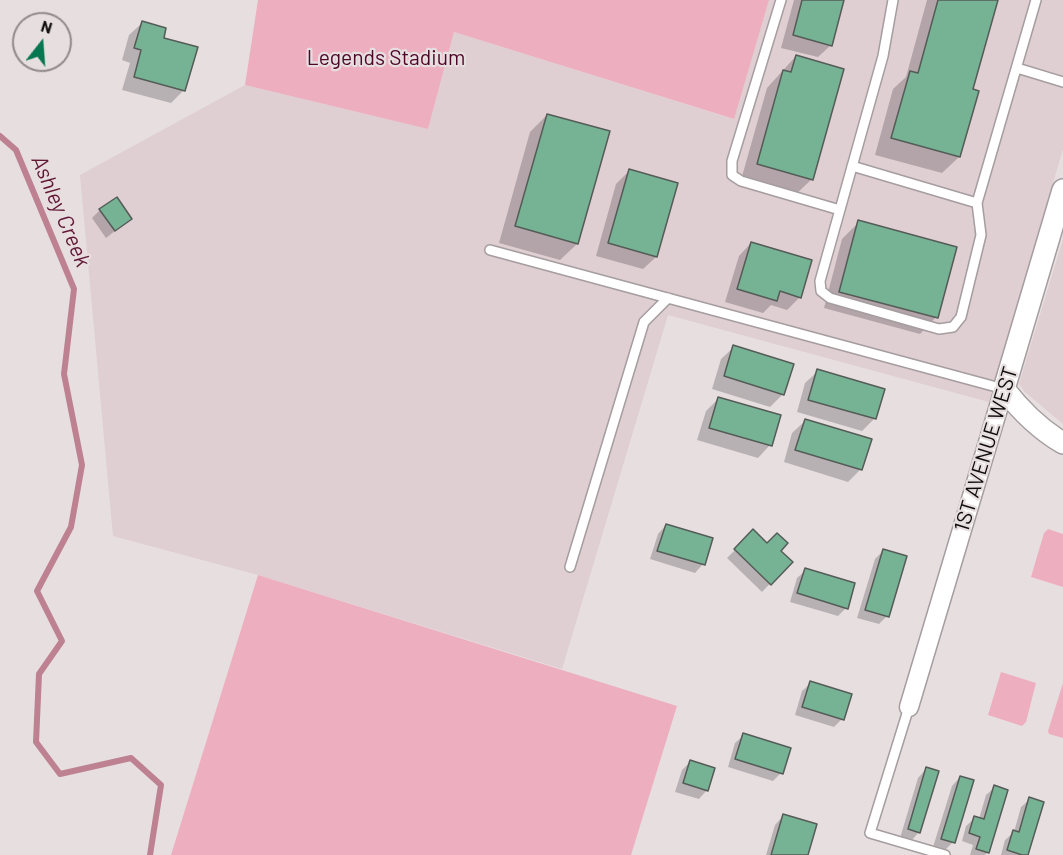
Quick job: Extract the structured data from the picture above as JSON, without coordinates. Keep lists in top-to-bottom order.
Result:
{
  "streets": {
    "street": ["1ST AVENUE WEST"]
  },
  "water": ["Ashley Creek"],
  "parks": ["Legends Stadium"],
  "north": "top"
}
